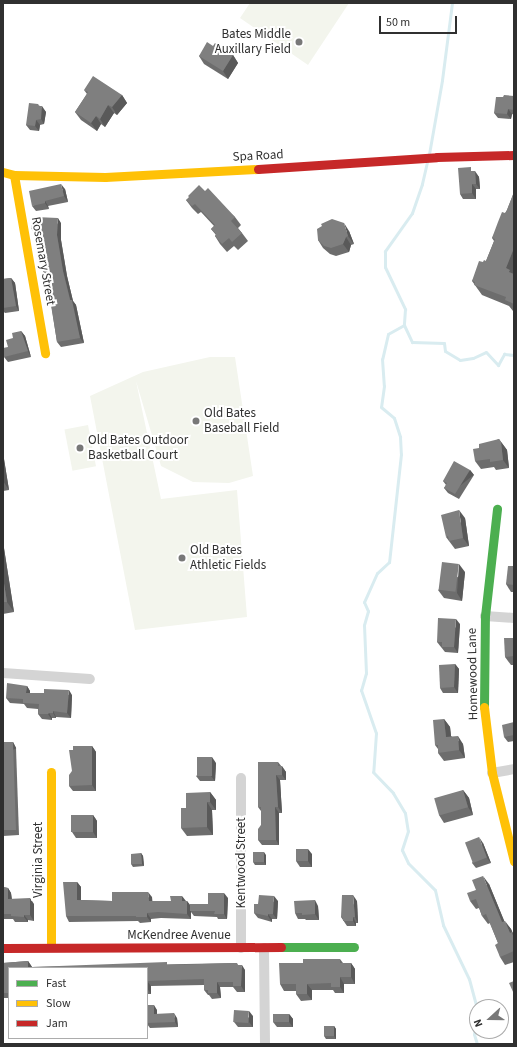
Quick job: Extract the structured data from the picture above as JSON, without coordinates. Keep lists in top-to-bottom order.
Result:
{
  "streets": {
    "street": [
      "Spa Road",
      "Rosemary Street",
      "Homewood Lane",
      "Virginia Street",
      "Kentwood Street",
      "McKendree Avenue"
    ]
  },
  "crossings": [
    ["Spa Road", "Rosemary Street"],
    ["Virginia Street", "McKendree Avenue"],
    ["Kentwood Street", "McKendree Avenue"]
  ],
  "places": [
    "Bates Middle Auxillary Field",
    "Old Bates Baseball Field",
    "Old Bates Outdoor Basketball Court",
    "Old Bates Athletic Fields"
  ],
  "legend": ["Fast", "Slow", "Jam"],
  "scale_bar": "50 m",
  "north": "left"
}
